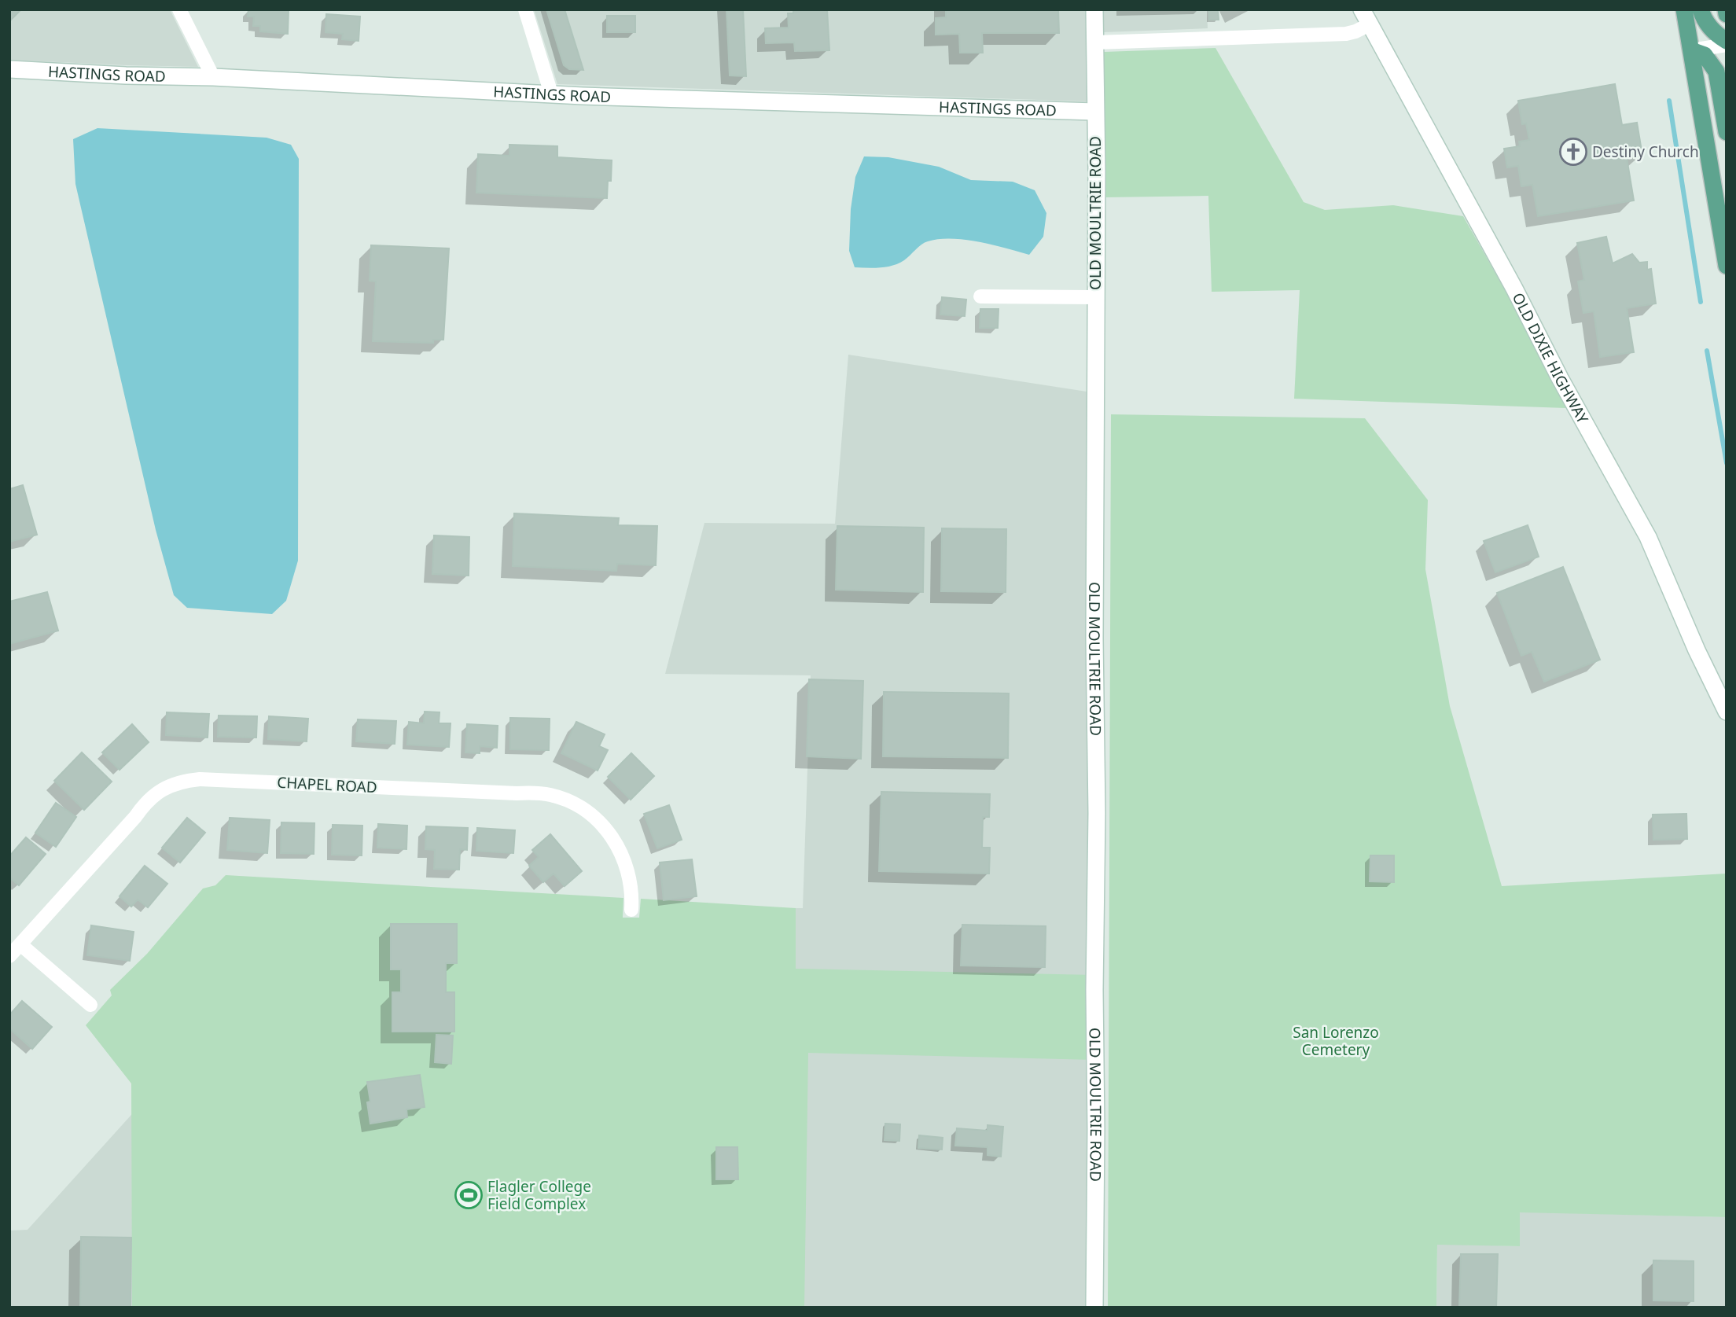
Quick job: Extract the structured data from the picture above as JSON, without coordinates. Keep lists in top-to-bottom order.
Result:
{
  "streets": {
    "street": [
      "HASTINGS ROAD",
      "OLD MOULTRIE ROAD",
      "OLD DIXIE HIGHWAY",
      "CHAPEL ROAD"
    ]
  },
  "crossings": [
    ["HASTINGS ROAD", "OLD MOULTRIE ROAD"]
  ],
  "parks": ["San Lorenzo Cemetery"],
  "places": {
    "church": ["Destiny Church"],
    "sports": ["Flagler College Field Complex"]
  }
}
